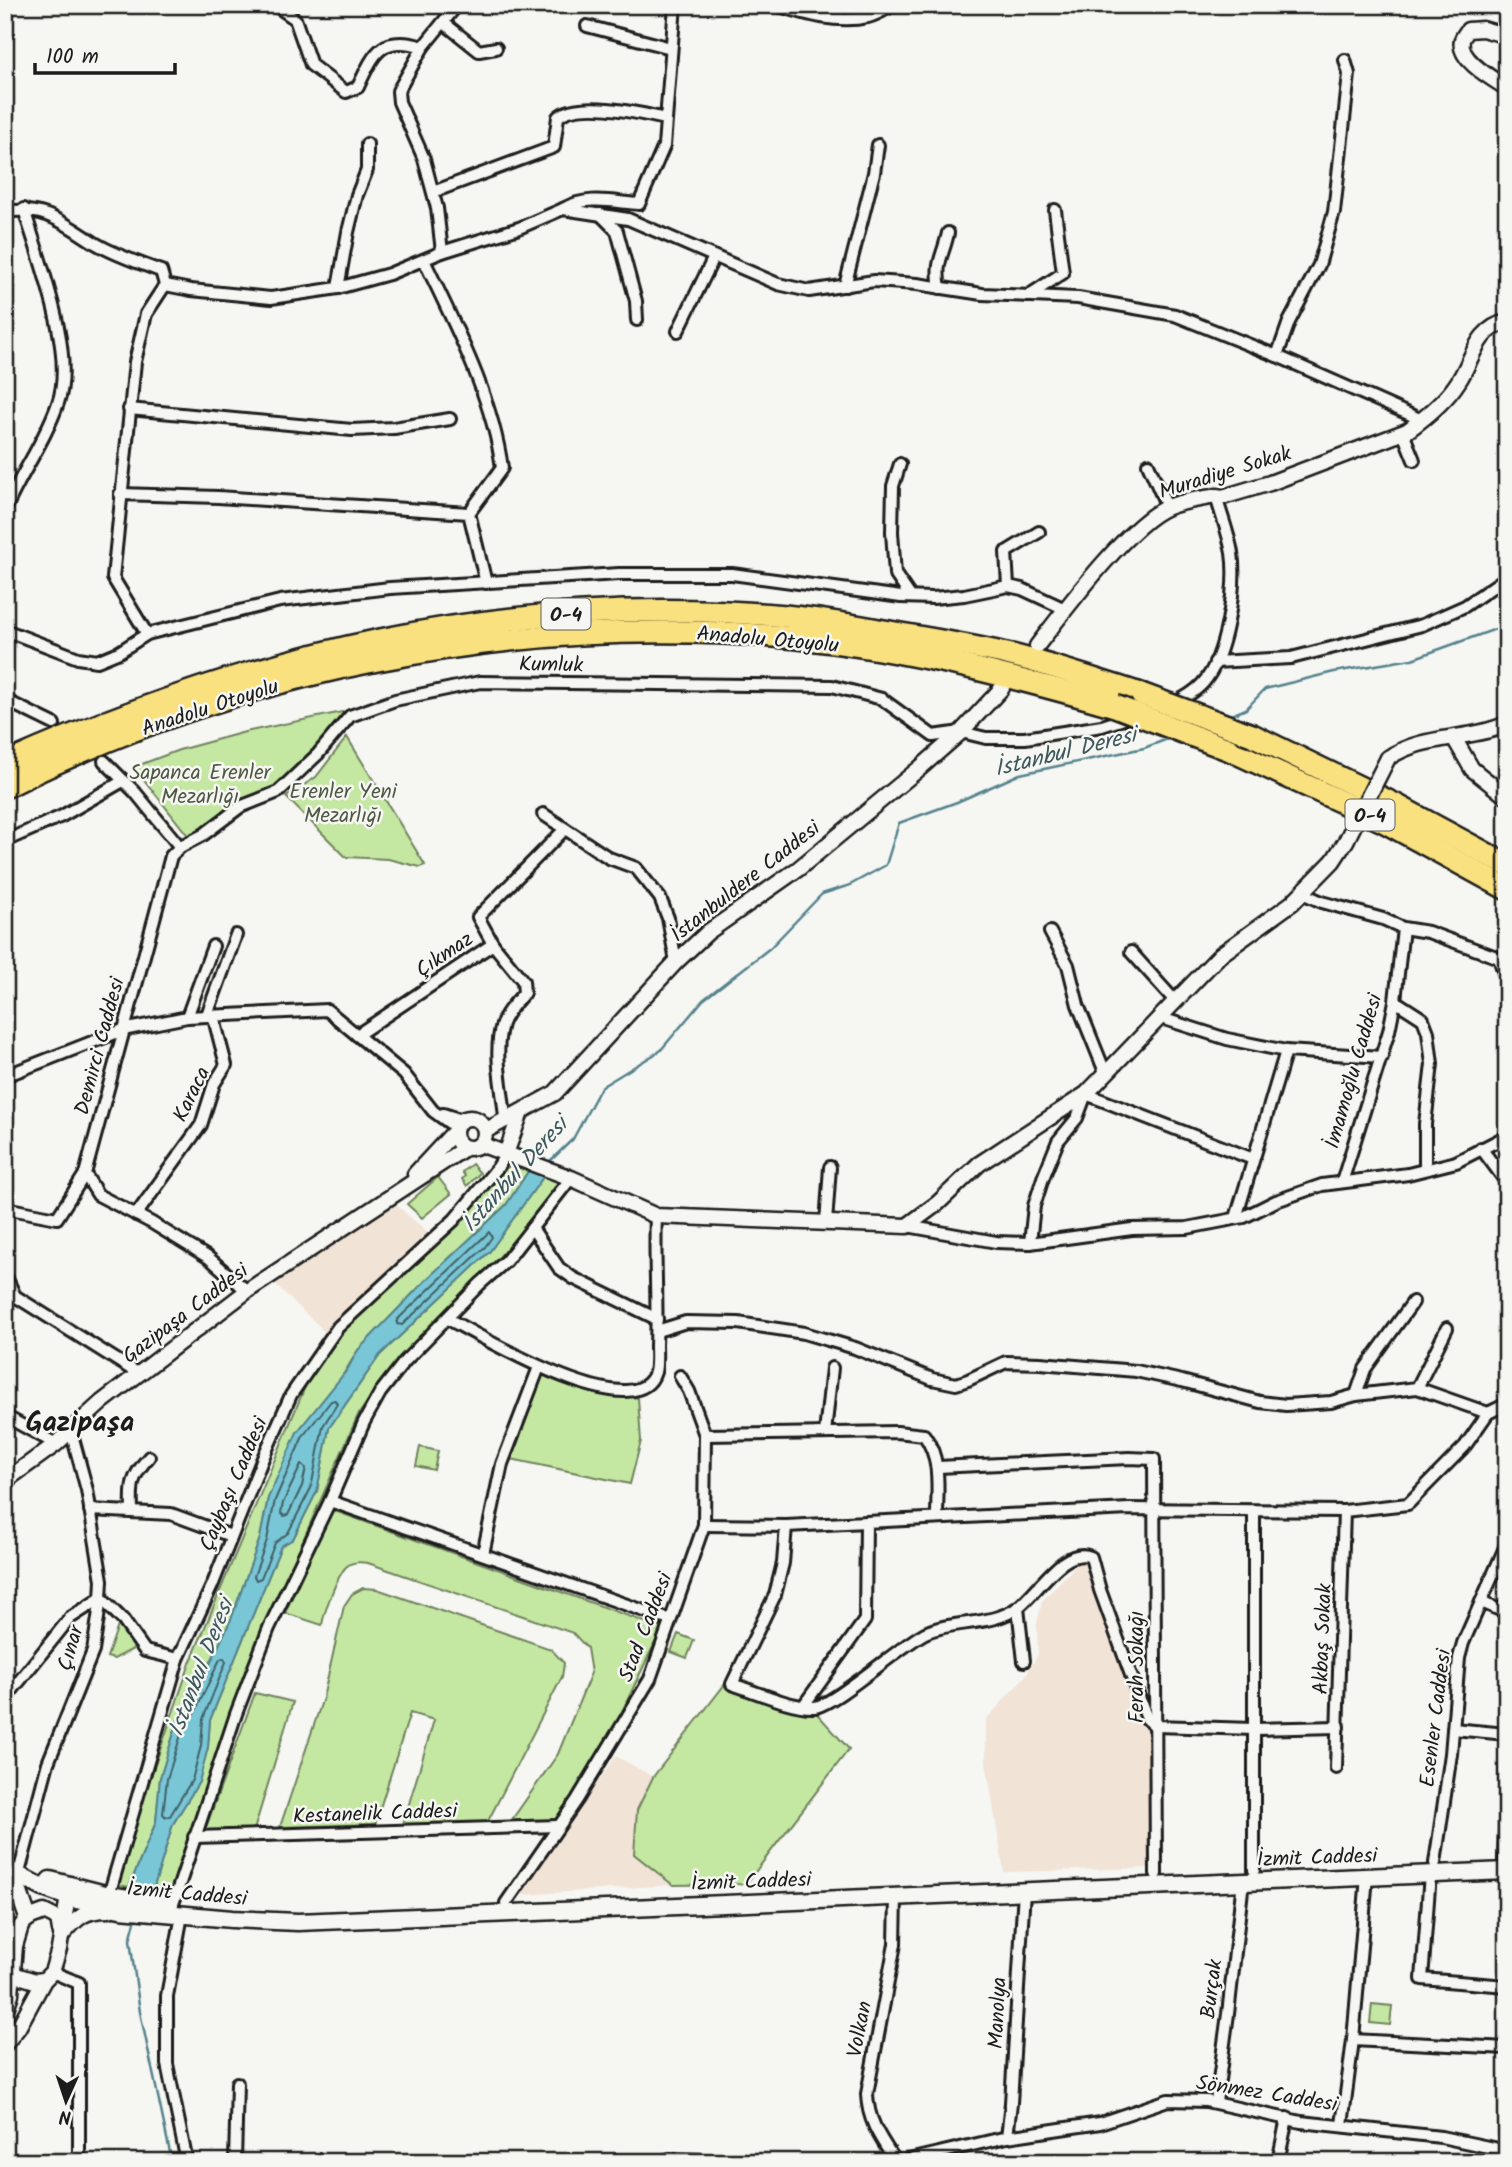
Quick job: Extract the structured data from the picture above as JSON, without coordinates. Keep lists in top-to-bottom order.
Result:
{
  "streets": {
    "highway": ["O-4", "Anadolu Otoyolu"],
    "main road": ["İzmit Caddesi"],
    "street": [
      "Muradiye Sokak",
      "Kumluk",
      "İstanbuldere Caddesi",
      "Çıkmaz",
      "Demirci Caddesi",
      "İmamoğlu Caddesi",
      "Karaca",
      "Gazipaşa Caddesi",
      "Çaybaşı Caddesi",
      "Stad Caddesi",
      "Akbaş Sokak",
      "Çınar",
      "Ferah Sokağı",
      "Esenler Caddesi",
      "Kestanelik Caddesi",
      "Burçak",
      "Manolya",
      "Volkan",
      "Sönmez Caddesi"
    ]
  },
  "crossings": [
    ["Kumluk", "İstanbuldere Caddesi"],
    ["Kumluk", "Demirci Caddesi"],
    ["İstanbuldere Caddesi", "Gazipaşa Caddesi"],
    ["Gazipaşa Caddesi", "Çınar"],
    ["Çaybaşı Caddesi", "İzmit Caddesi"],
    ["Stad Caddesi", "Kestanelik Caddesi"],
    ["Stad Caddesi", "İzmit Caddesi"],
    ["Çınar", "İzmit Caddesi"],
    ["Ferah Sokağı", "İzmit Caddesi"],
    ["Esenler Caddesi", "İzmit Caddesi"],
    ["İzmit Caddesi", "Burçak"],
    ["İzmit Caddesi", "Manolya"],
    ["İzmit Caddesi", "Volkan"],
    ["Burçak", "Sönmez Caddesi"],
    ["Manolya", "Sönmez Caddesi"],
    ["Volkan", "Sönmez Caddesi"]
  ],
  "districts": ["Gazipaşa"],
  "water": ["İstanbul Deresi"],
  "parks": ["Sapanca Erenler Mezarlığı", "Erenler Yeni Mezarlığı"],
  "scale_bar": "100 m",
  "north": "bottom"
}
